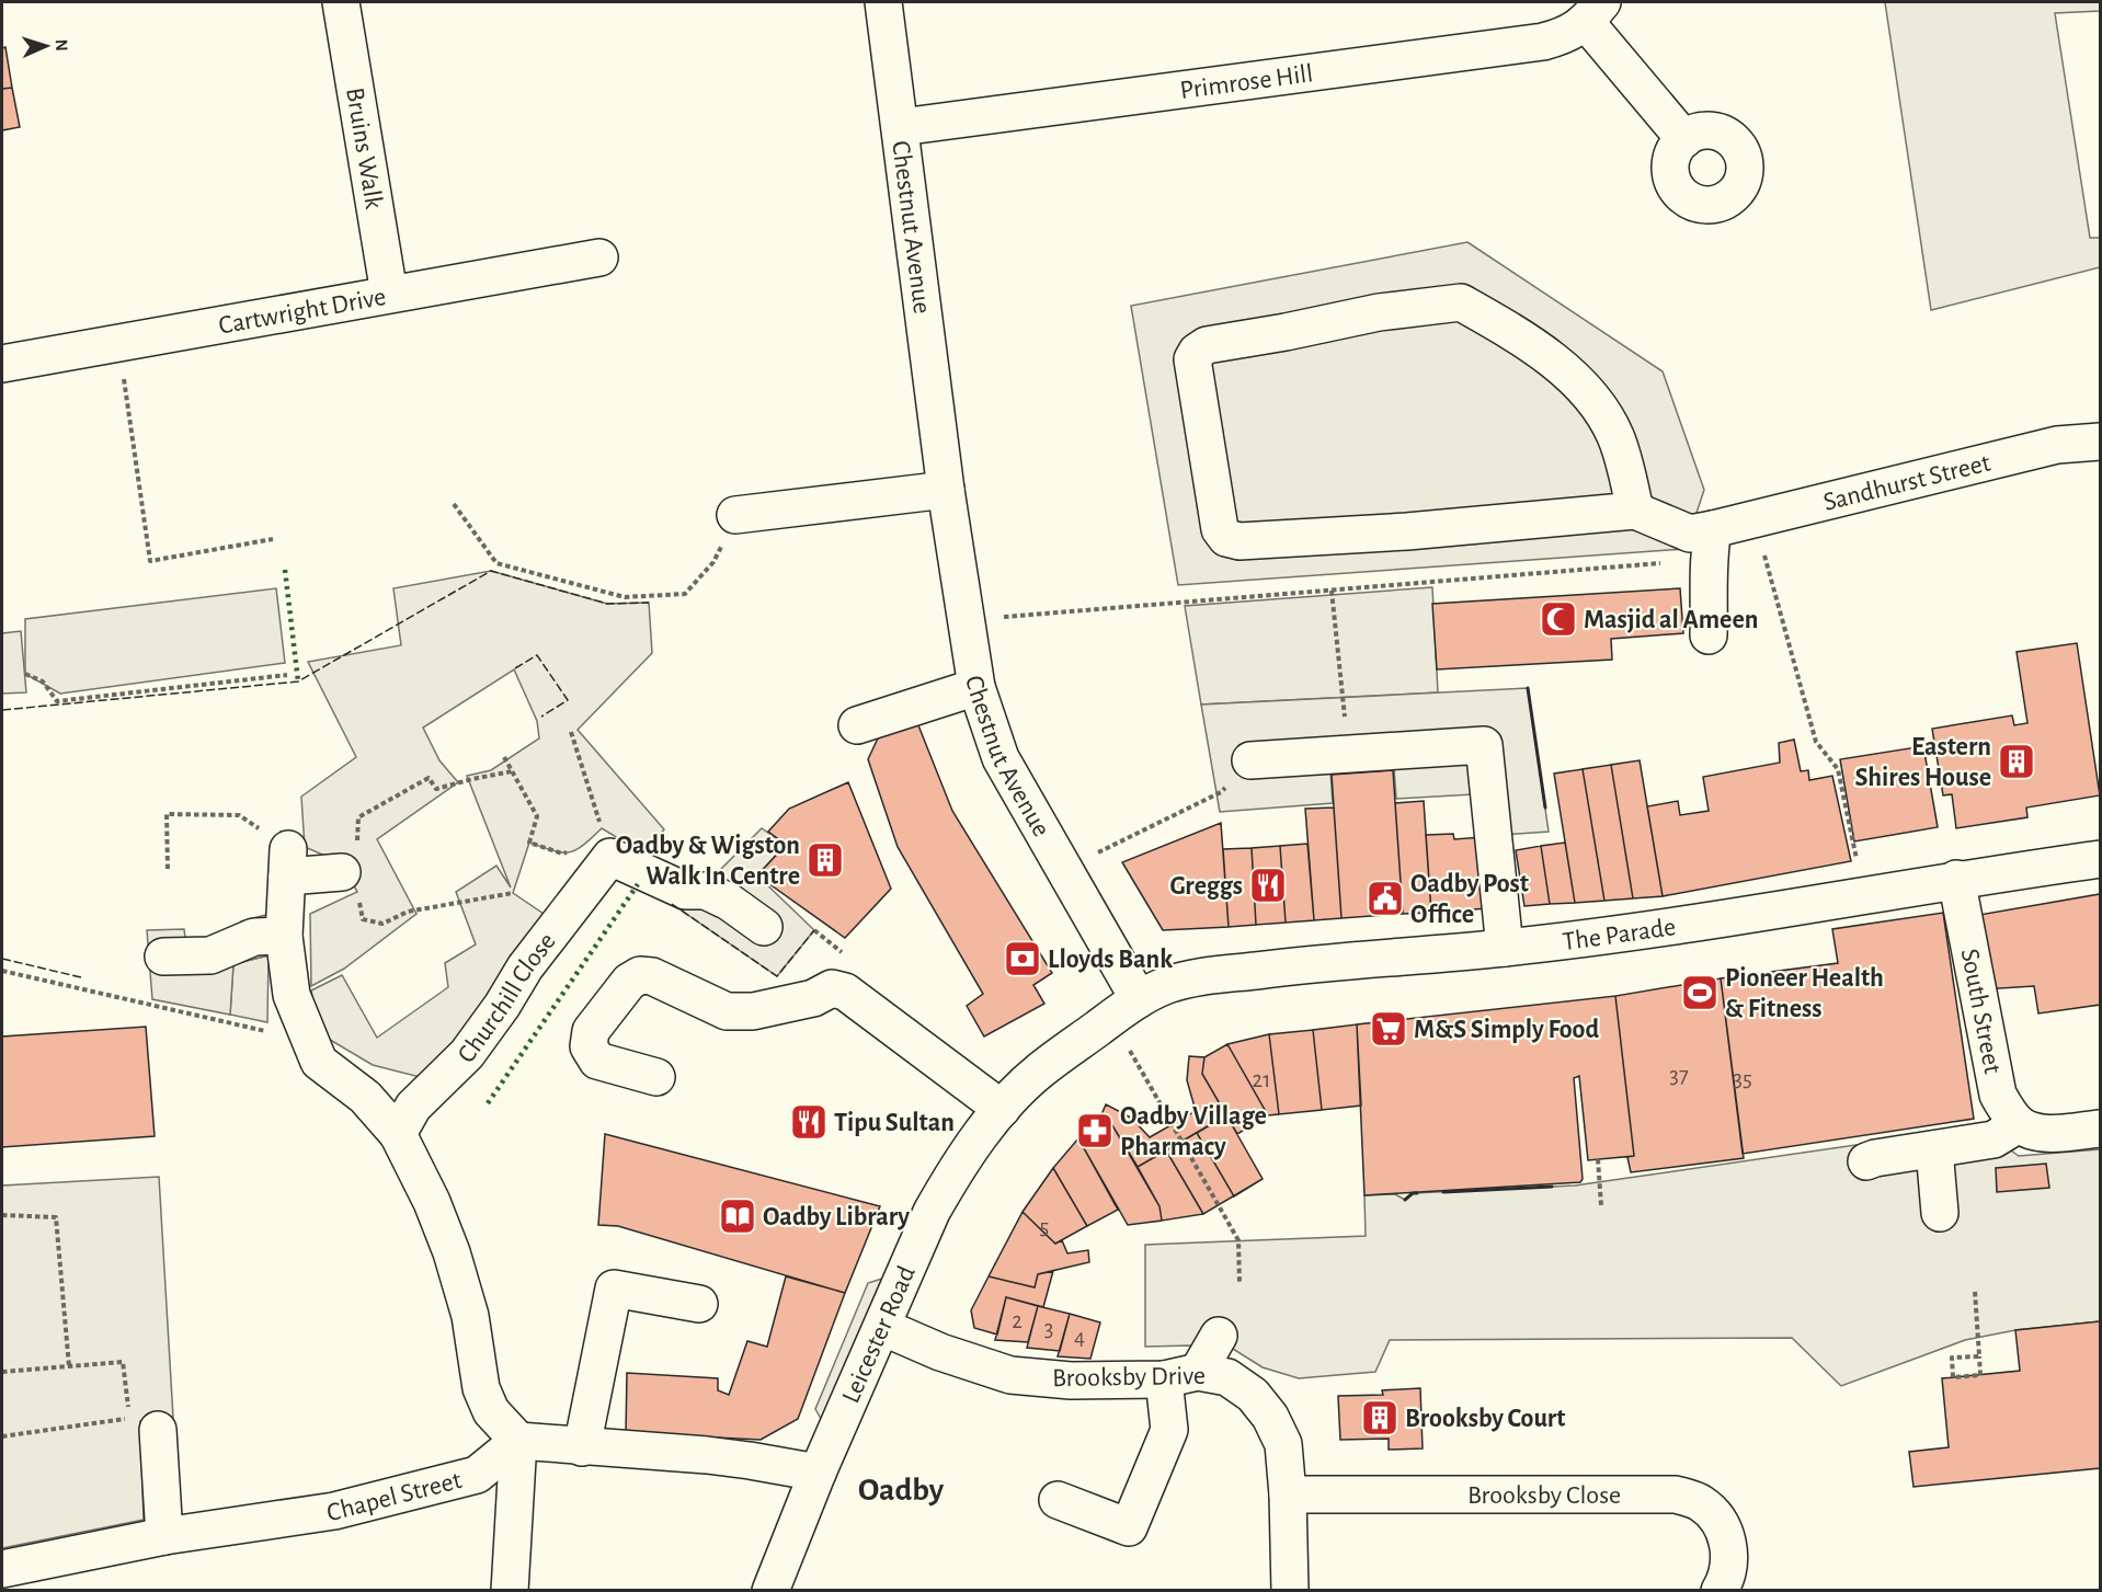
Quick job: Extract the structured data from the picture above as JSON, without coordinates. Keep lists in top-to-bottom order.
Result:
{
  "streets": {
    "street": [
      "Primrose Hill",
      "Bruins Walk",
      "Chestnut Avenue",
      "Cartwright Drive",
      "Sandhurst Street",
      "The Parade",
      "Churchill Close",
      "South Street",
      "Leicester Road",
      "Brooksby Drive",
      "Chapel Street",
      "Brooksby Close"
    ]
  },
  "crossings": [
    ["Primrose Hill", "Chestnut Avenue"],
    ["Bruins Walk", "Cartwright Drive"],
    ["Chestnut Avenue", "The Parade"],
    ["Chestnut Avenue", "Leicester Road"],
    ["The Parade", "South Street"],
    ["The Parade", "Leicester Road"],
    ["Leicester Road", "Brooksby Drive"],
    ["Brooksby Drive", "Brooksby Close"]
  ],
  "districts": ["Oadby"],
  "places": {
    "mosque": ["Masjid al Ameen"],
    "building": ["Eastern Shires House", "Oadby & Wigston Walk In Centre", "Brooksby Court"],
    "restaurant": ["Greggs", "Tipu Sultan"],
    "public building": ["Oadby Post Office"],
    "bank": ["Lloyds Bank"],
    "sports": ["Pioneer Health & Fitness"],
    "supermarket": ["M&S Simply Food"],
    "pharmacy": ["Oadby Village Pharmacy"],
    "library": ["Oadby Library"]
  },
  "house_numbers": [
    "37",
    "35",
    "21",
    "5",
    "2",
    "3",
    "4"
  ],
  "north": "right"
}
